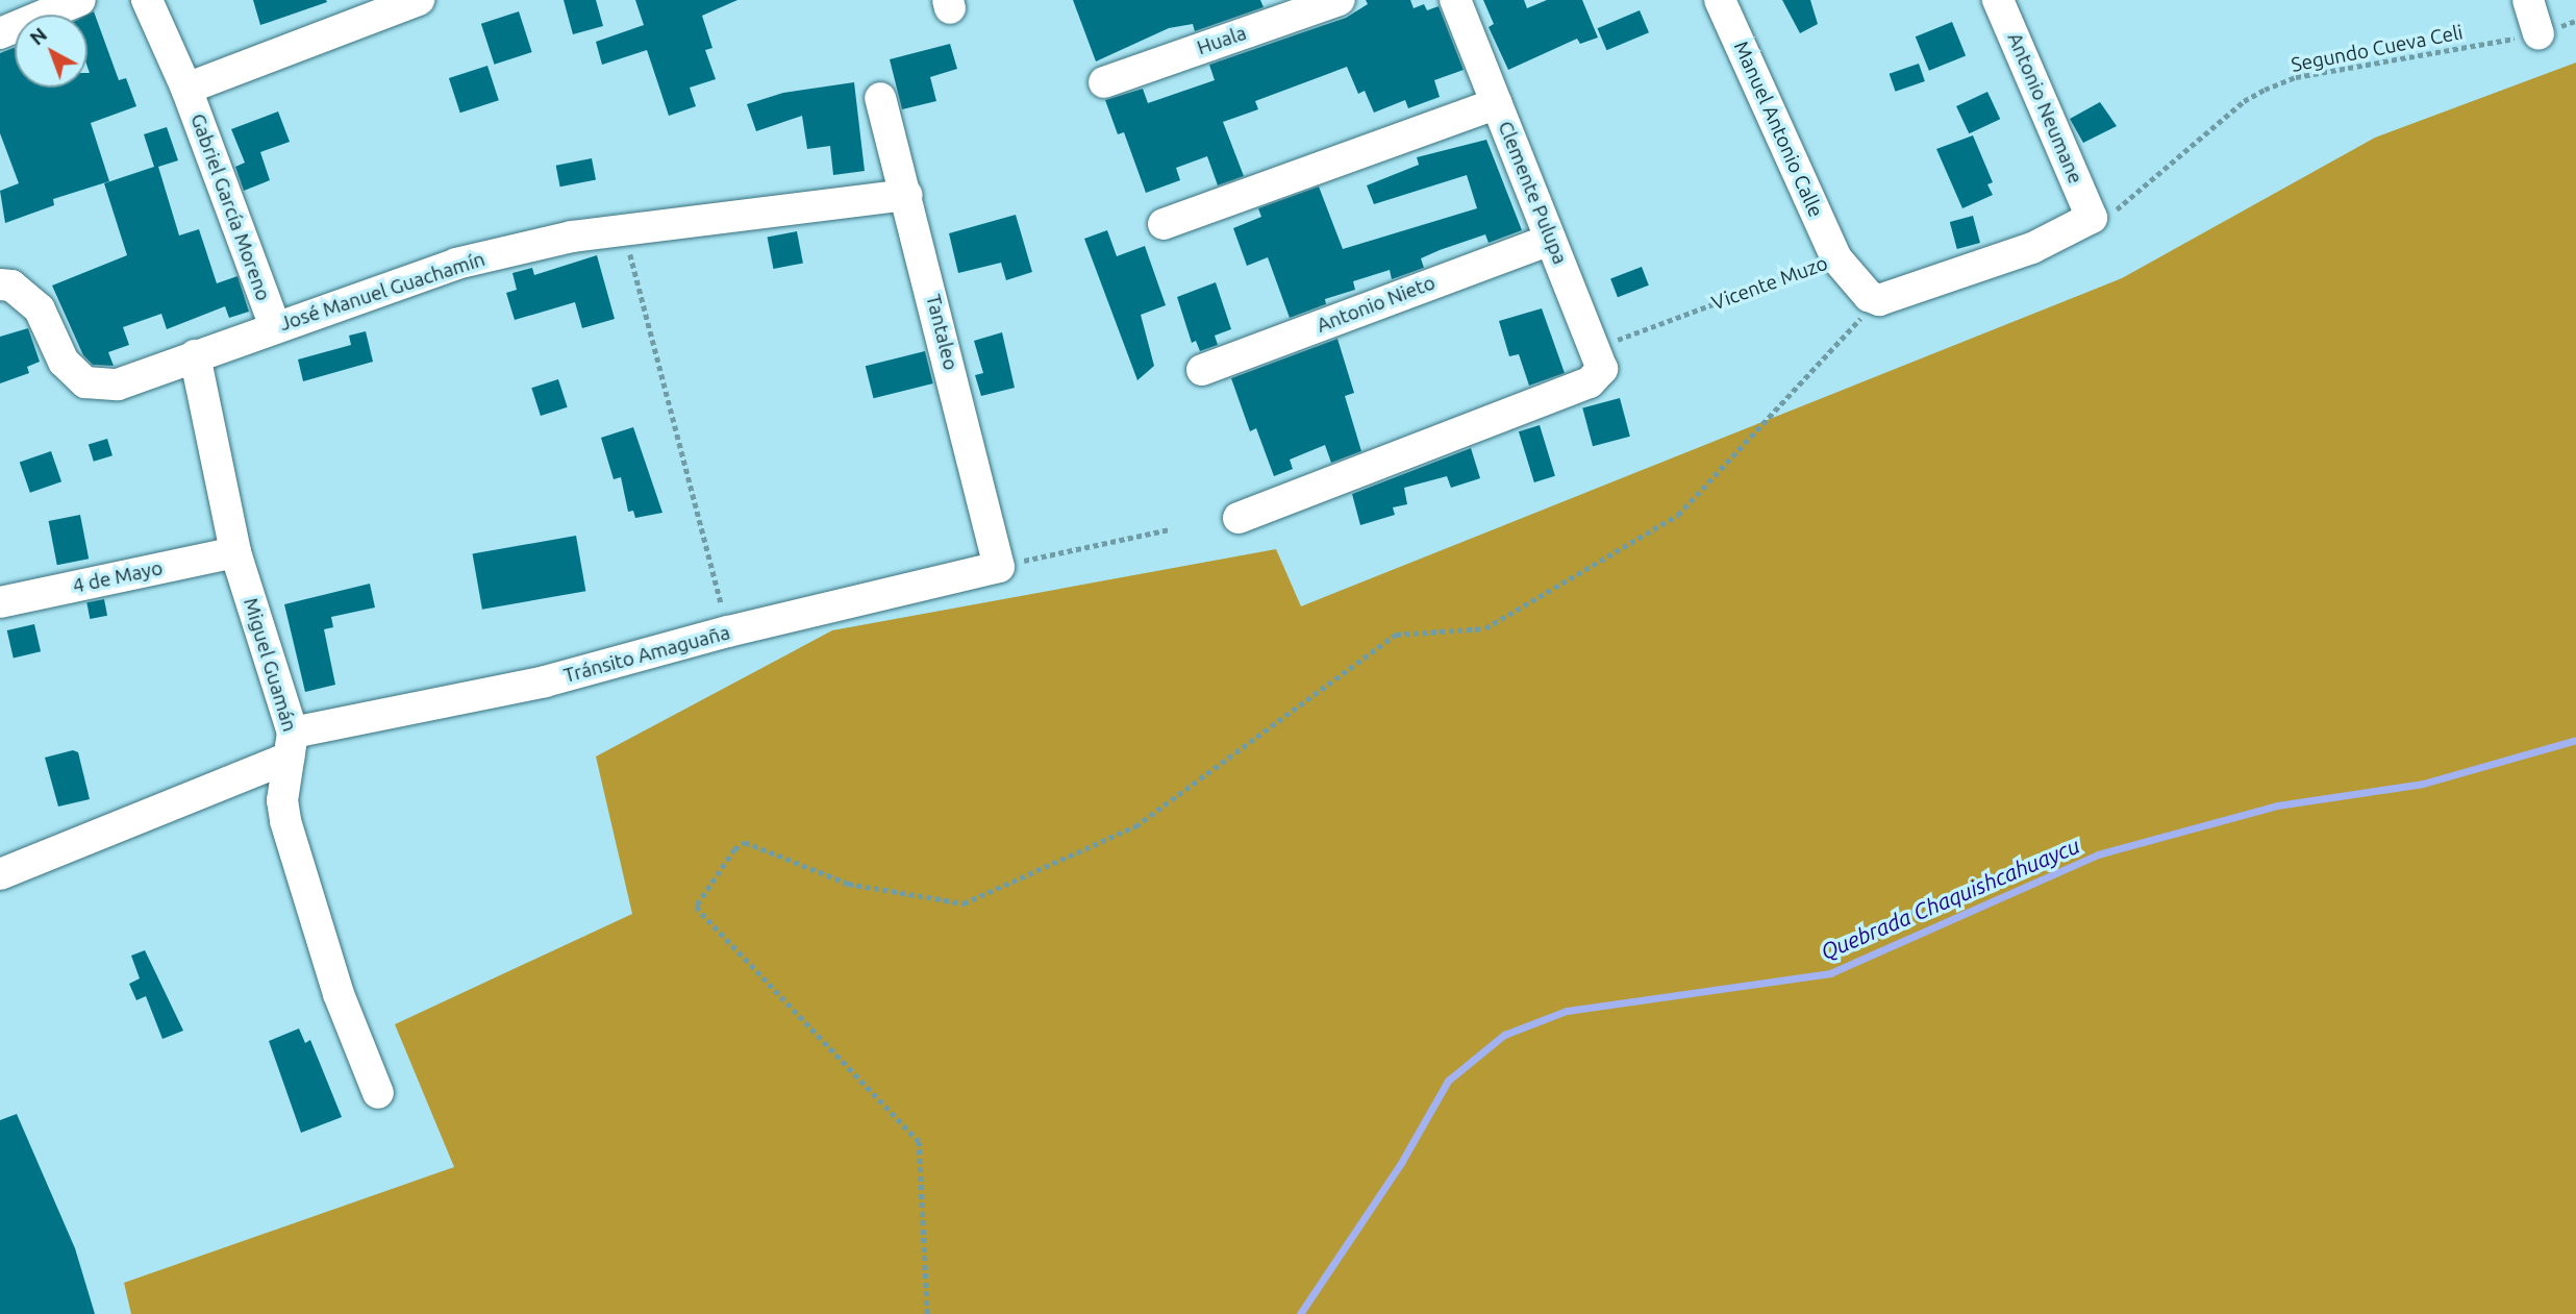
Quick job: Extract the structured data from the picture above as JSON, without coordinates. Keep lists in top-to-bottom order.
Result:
{
  "streets": {
    "street": [
      "Huala",
      "Antonio Neumane",
      "Manuel Antonio Calle",
      "Clemente Pulupa",
      "Gabriel García Moreno",
      "Vicente Muzo",
      "José Manuel Guachamín",
      "Antonio Nieto",
      "Tantaleo",
      "4 de Mayo",
      "Tránsito Amaguaña",
      "Miguel Guamán"
    ],
    "path": ["Segundo Cueva Celi"]
  },
  "crossings": [
    ["Segundo Cueva Celi", "Antonio Neumane"],
    ["Manuel Antonio Calle", "Vicente Muzo"],
    ["Clemente Pulupa", "Vicente Muzo"],
    ["Clemente Pulupa", "Antonio Nieto"],
    ["Gabriel García Moreno", "José Manuel Guachamín"],
    ["José Manuel Guachamín", "Tantaleo"],
    ["José Manuel Guachamín", "Miguel Guamán"],
    ["Tantaleo", "Tránsito Amaguaña"],
    ["4 de Mayo", "Miguel Guamán"],
    ["Tránsito Amaguaña", "Miguel Guamán"]
  ],
  "water": ["Quebrada Chaquishcahuaycu"],
  "north": "top left"
}
